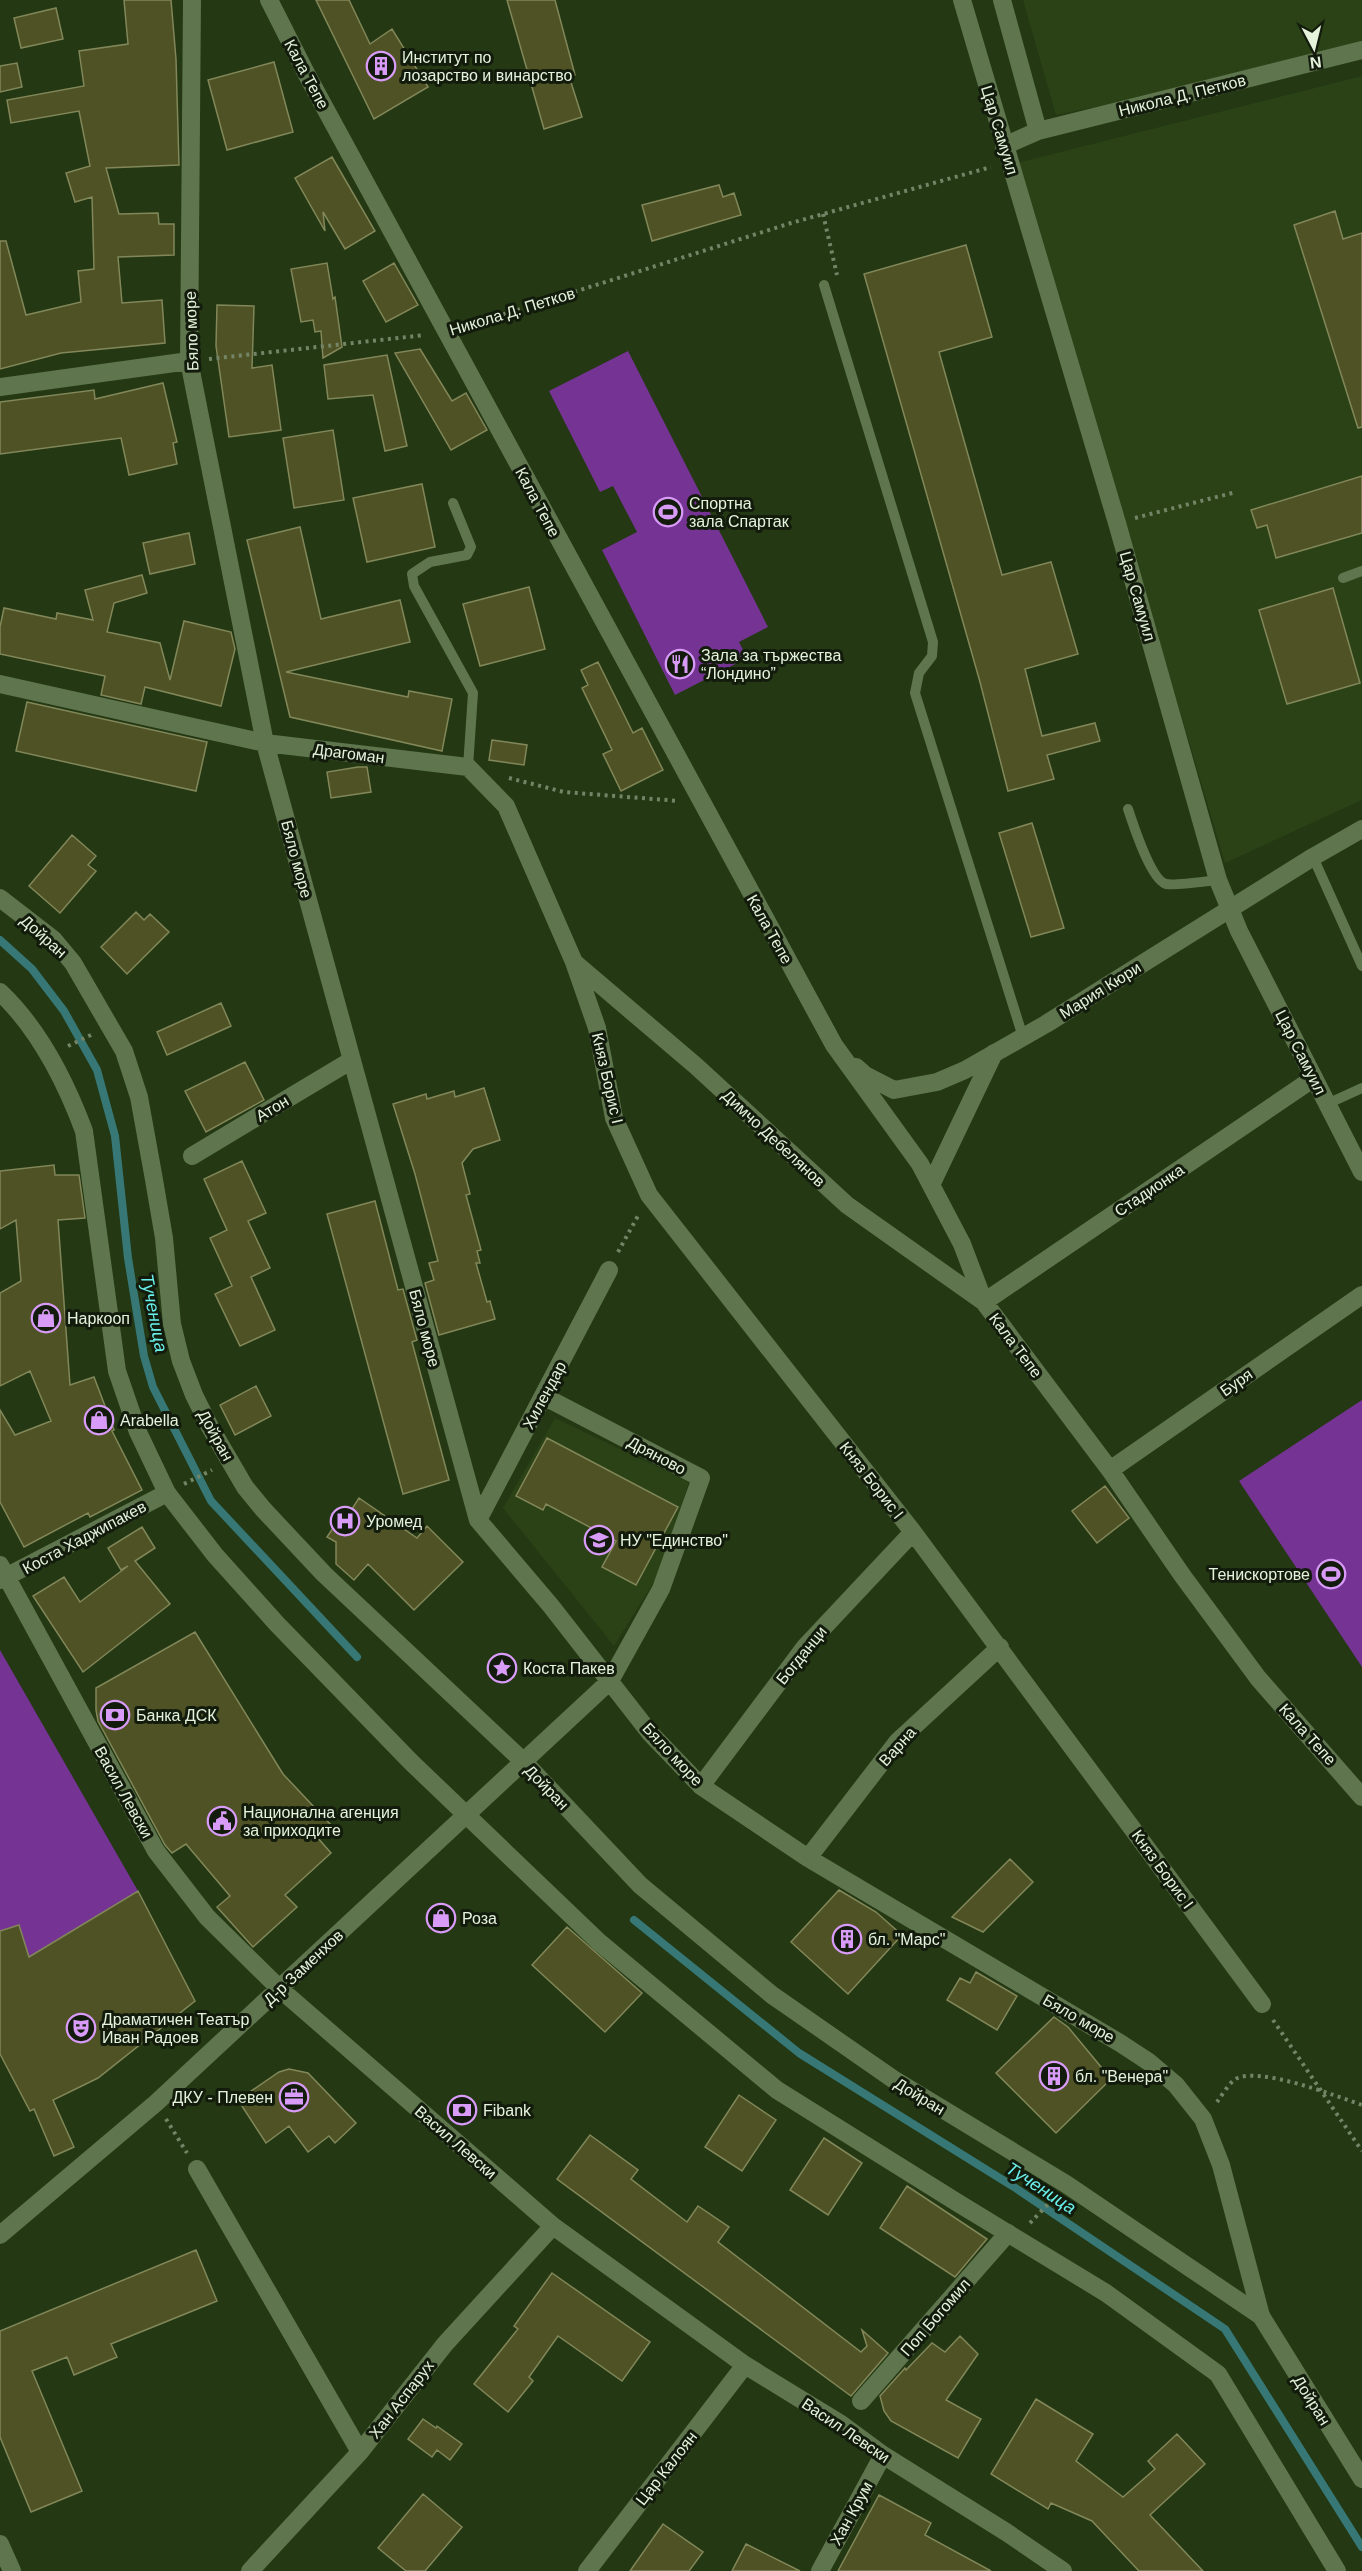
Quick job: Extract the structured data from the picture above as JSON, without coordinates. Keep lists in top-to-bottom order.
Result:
{
  "streets": {
    "street": [
      "Кала Тепе",
      "Никола Д. Петков",
      "Цар Самуил",
      "Бяло море",
      "Драгоман",
      "Дойран",
      "Мария Кюри",
      "Княз Борис I",
      "Атон",
      "Димчо Дебелянов",
      "Стадионка",
      "Буря",
      "Хилендар",
      "Дряново",
      "Коста Хаджипакев",
      "Богданци",
      "Варна",
      "Васил Левски",
      "Д-р Заменхов",
      "Поп Богомил",
      "Хан Аспарух",
      "Цар Калоян",
      "Хан Крум"
    ]
  },
  "crossings": [
    ["Кала Тепе", "Никола Д. Петков"],
    ["Кала Тепе", "Мария Кюри"],
    ["Кала Тепе", "Димчо Дебелянов"],
    ["Кала Тепе", "Стадионка"],
    ["Кала Тепе", "Буря"],
    ["Никола Д. Петков", "Цар Самуил"],
    ["Никола Д. Петков", "Бяло море"],
    ["Цар Самуил", "Мария Кюри"],
    ["Цар Самуил", "Стадионка"],
    ["Бяло море", "Драгоман"],
    ["Бяло море", "Дойран"],
    ["Бяло море", "Атон"],
    ["Бяло море", "Хилендар"],
    ["Бяло море", "Дряново"],
    ["Бяло море", "Богданци"],
    ["Бяло море", "Варна"],
    ["Бяло море", "Д-р Заменхов"],
    ["Драгоман", "Княз Борис I"],
    ["Дойран", "Д-р Заменхов"],
    ["Княз Борис I", "Димчо Дебелянов"],
    ["Княз Борис I", "Богданци"],
    ["Княз Борис I", "Варна"],
    ["Димчо Дебелянов", "Стадионка"],
    ["Хилендар", "Дряново"],
    ["Дряново", "Д-р Заменхов"],
    ["Коста Хаджипакев", "Васил Левски"],
    ["Васил Левски", "Д-р Заменхов"],
    ["Васил Левски", "Хан Аспарух"],
    ["Васил Левски", "Цар Калоян"],
    ["Васил Левски", "Хан Крум"]
  ],
  "water": ["Тученица"],
  "places": {
    "building": ["Институт по лозарство и винарство", "бл. \"Марс\"", "бл. \"Венера\""],
    "sports": ["Спортна зала Спартак", "Тенискортове"],
    "restaurant": ["Зала за тържества “Лондино”"],
    "shop": ["Наркооп", "Arabella", "Роза"],
    "hospital": ["Уромед"],
    "school or university": ["НУ \"Единство\""],
    "place": ["Коста Пакев"],
    "bank": ["Банка ДСК", "Fibank"],
    "public building": ["Национална агенция за приходите"],
    "theatre": ["Драматичен Театър Иван Радоев"],
    "office": ["ДКУ - Плевен"]
  },
  "north": "bottom"
}
